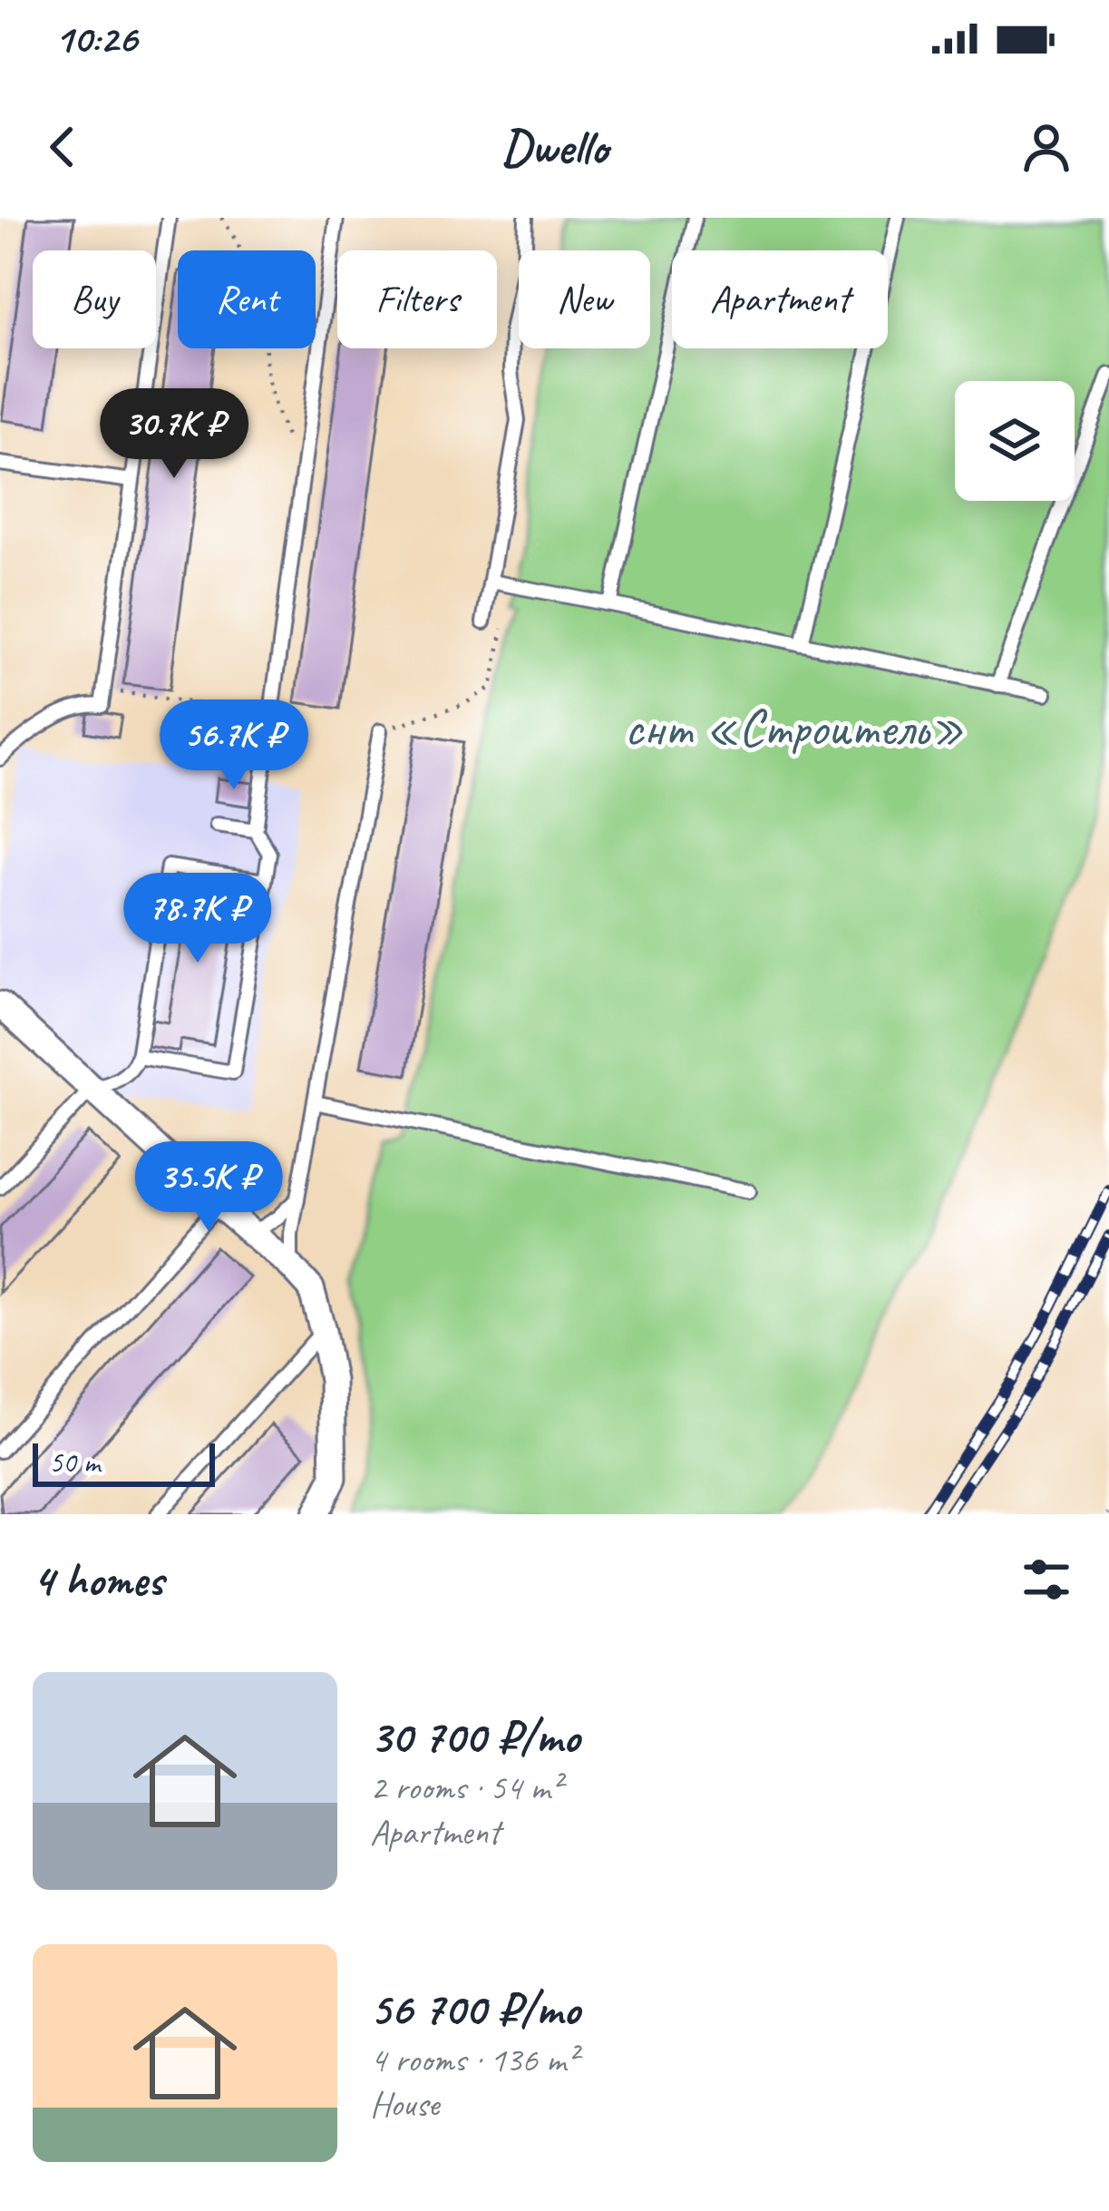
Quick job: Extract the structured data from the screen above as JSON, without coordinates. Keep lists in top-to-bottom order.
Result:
{
  "parks": ["снт «Строитель»"],
  "scale_bar": "50 m",
  "page": {
    "status": "10:26",
    "header": "Dwello",
    "chip": [
      "Buy",
      "Rent",
      "Filters",
      "New",
      "Apartment"
    ],
    "price": [
      "30.7K ₽",
      "56.7K ₽",
      "78.7K ₽",
      "35.5K ₽"
    ],
    "scale": "50 m",
    "heading": "4 homes",
    "list": [
      {
        "name": "30 700 ₽/mo",
        "note": "2 rooms · 54 m² · Apartment"
      },
      {
        "name": "56 700 ₽/mo",
        "note": "4 rooms · 136 m² · House"
      }
    ]
  }
}
